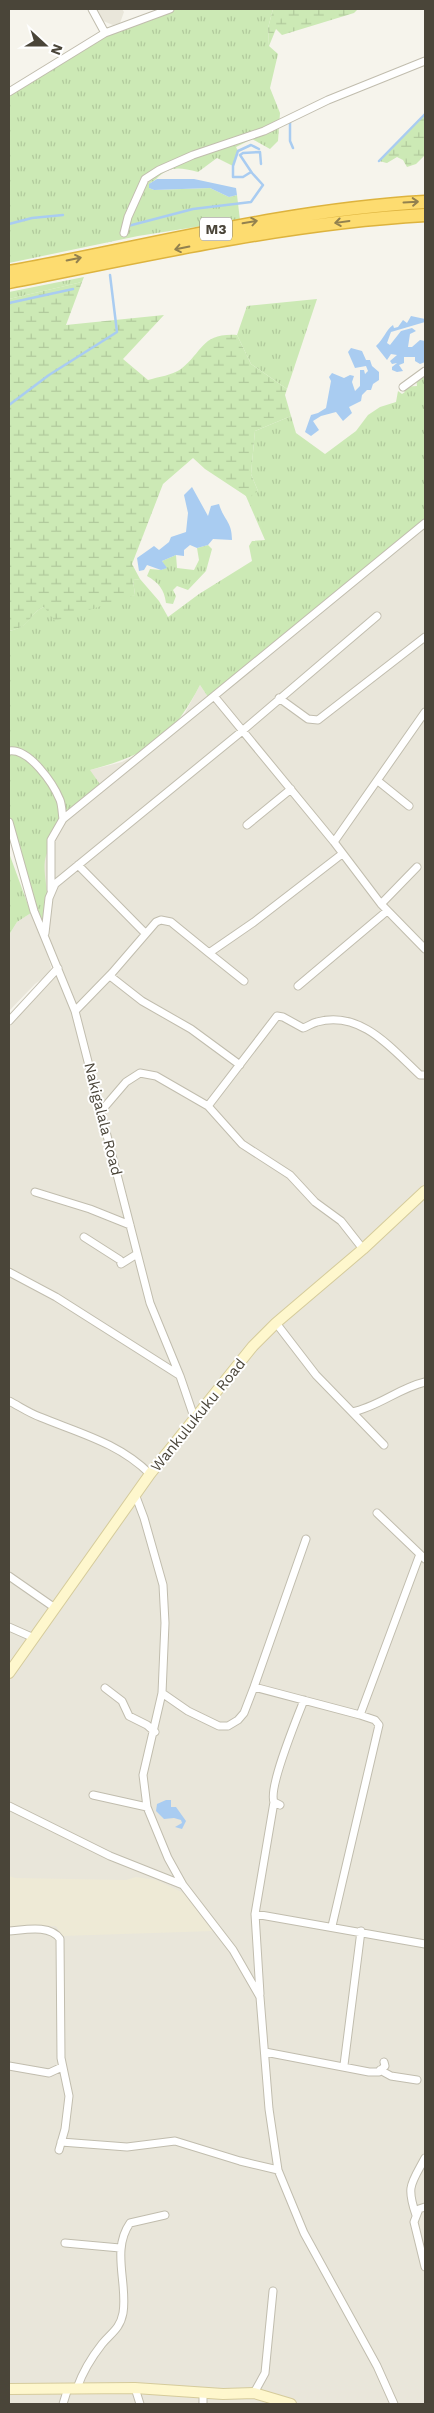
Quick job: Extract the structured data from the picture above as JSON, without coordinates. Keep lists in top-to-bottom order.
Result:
{
  "streets": {
    "highway": ["M3"],
    "main road": ["Wankulukuku Road"],
    "street": ["Nakigalala Road"]
  },
  "crossings": [
    ["Nakigalala Road", "Wankulukuku Road"]
  ],
  "north": "right"
}
